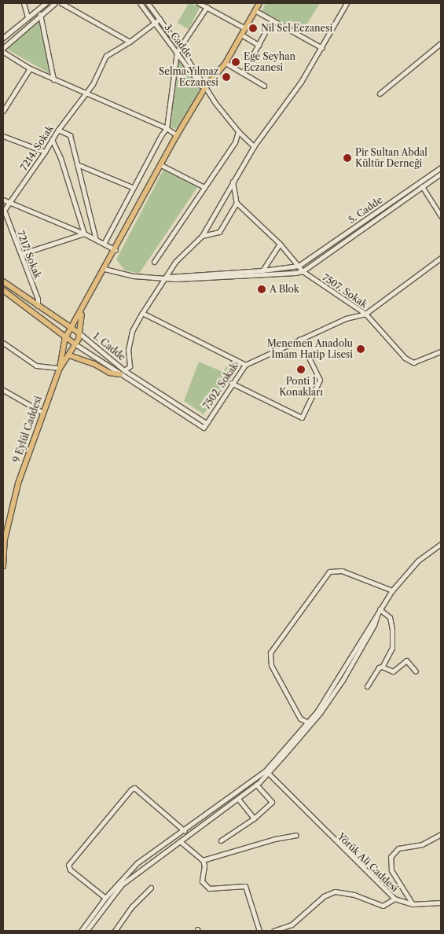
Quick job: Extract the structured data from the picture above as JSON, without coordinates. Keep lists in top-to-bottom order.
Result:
{
  "streets": {
    "main road": ["1. Cadde", "9 Eylül Caddesi"],
    "street": [
      "3. Cadde",
      "7214. Sokak",
      "5. Cadde",
      "7217. Sokak",
      "7507. Sokak",
      "7502. Sokak",
      "Yörük Ali Caddesi"
    ]
  },
  "crossings": [
    ["3. Cadde", "7214. Sokak"],
    ["3. Cadde", "9 Eylül Caddesi"],
    ["7214. Sokak", "7217. Sokak"],
    ["7217. Sokak", "1. Cadde"],
    ["7507. Sokak", "7502. Sokak"],
    ["1. Cadde", "7502. Sokak"],
    ["1. Cadde", "9 Eylül Caddesi"]
  ],
  "places": [
    "Nil Sel Eczanesi",
    "Ege Seyhan Eczanesi",
    "Selma Yılmaz Eczanesi",
    "Pir Sultan Abdal Kültür Derneği",
    "A Blok",
    "Menemen Anadolu İmam Hatip Lisesi",
    "Ponti 1 Konakları"
  ]
}
